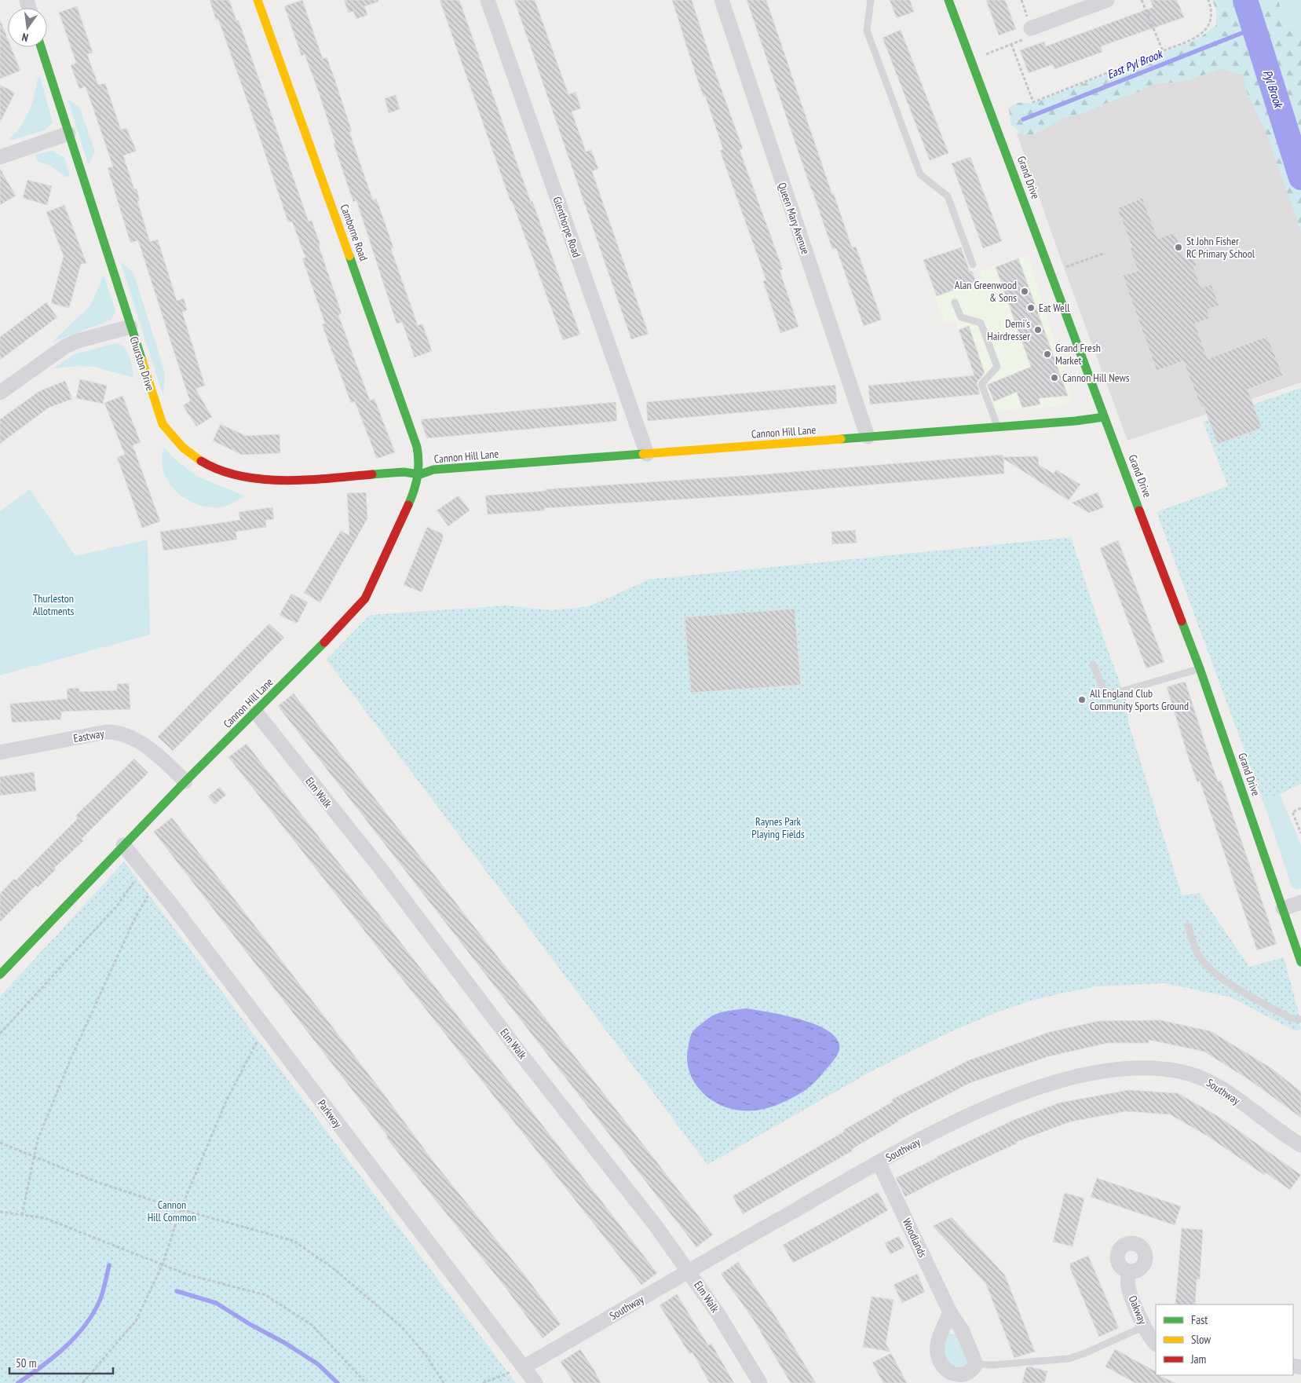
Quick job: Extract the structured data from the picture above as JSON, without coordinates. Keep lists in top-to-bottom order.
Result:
{
  "streets": {
    "street": [
      "Grand Drive",
      "Queen Mary Avenue",
      "Glenthorpe Road",
      "Camborne Road",
      "Churston Drive",
      "Cannon Hill Lane",
      "Eastway",
      "Elm Walk",
      "Southway",
      "Parkway",
      "Woodlands",
      "Oakway"
    ]
  },
  "crossings": [
    ["Grand Drive", "Cannon Hill Lane"],
    ["Queen Mary Avenue", "Cannon Hill Lane"],
    ["Glenthorpe Road", "Cannon Hill Lane"],
    ["Camborne Road", "Churston Drive"],
    ["Camborne Road", "Cannon Hill Lane"],
    ["Churston Drive", "Cannon Hill Lane"],
    ["Cannon Hill Lane", "Eastway"],
    ["Cannon Hill Lane", "Elm Walk"],
    ["Cannon Hill Lane", "Parkway"],
    ["Elm Walk", "Southway"],
    ["Southway", "Parkway"],
    ["Southway", "Woodlands"]
  ],
  "water": ["East Pyl Brook", "Pyl Brook"],
  "parks": ["Thurleston Allotments", "Raynes Park Playing Fields", "Cannon Hill Common"],
  "places": [
    "St John Fisher RC Primary School",
    "Alan Greenwood & Sons",
    "Eat Well",
    "Demi's Hairdresser",
    "Grand Fresh Market",
    "Cannon Hill News",
    "All England Club Community Sports Ground"
  ],
  "legend": ["Fast", "Slow", "Jam"],
  "scale_bar": "50 m",
  "north": "bottom"
}
